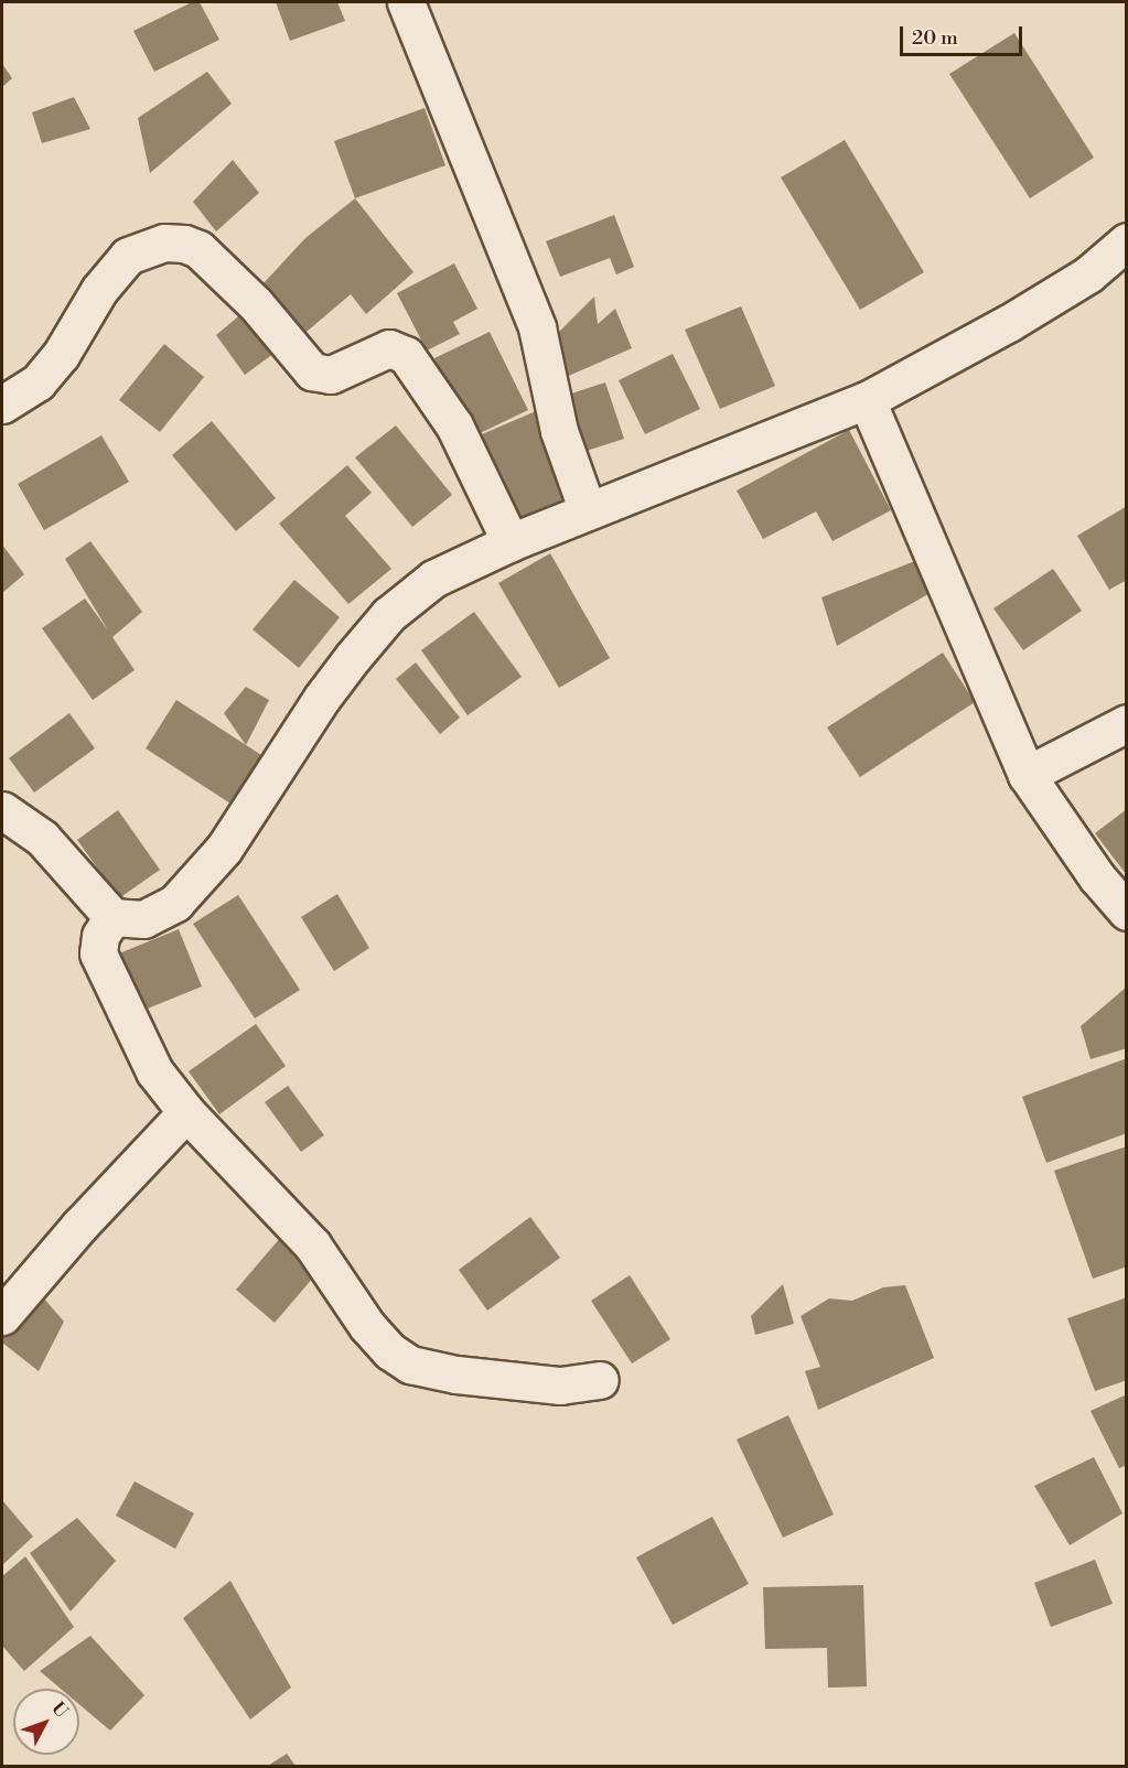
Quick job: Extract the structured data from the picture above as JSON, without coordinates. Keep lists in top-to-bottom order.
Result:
{
  "scale_bar": "20 m",
  "north": "top right"
}
